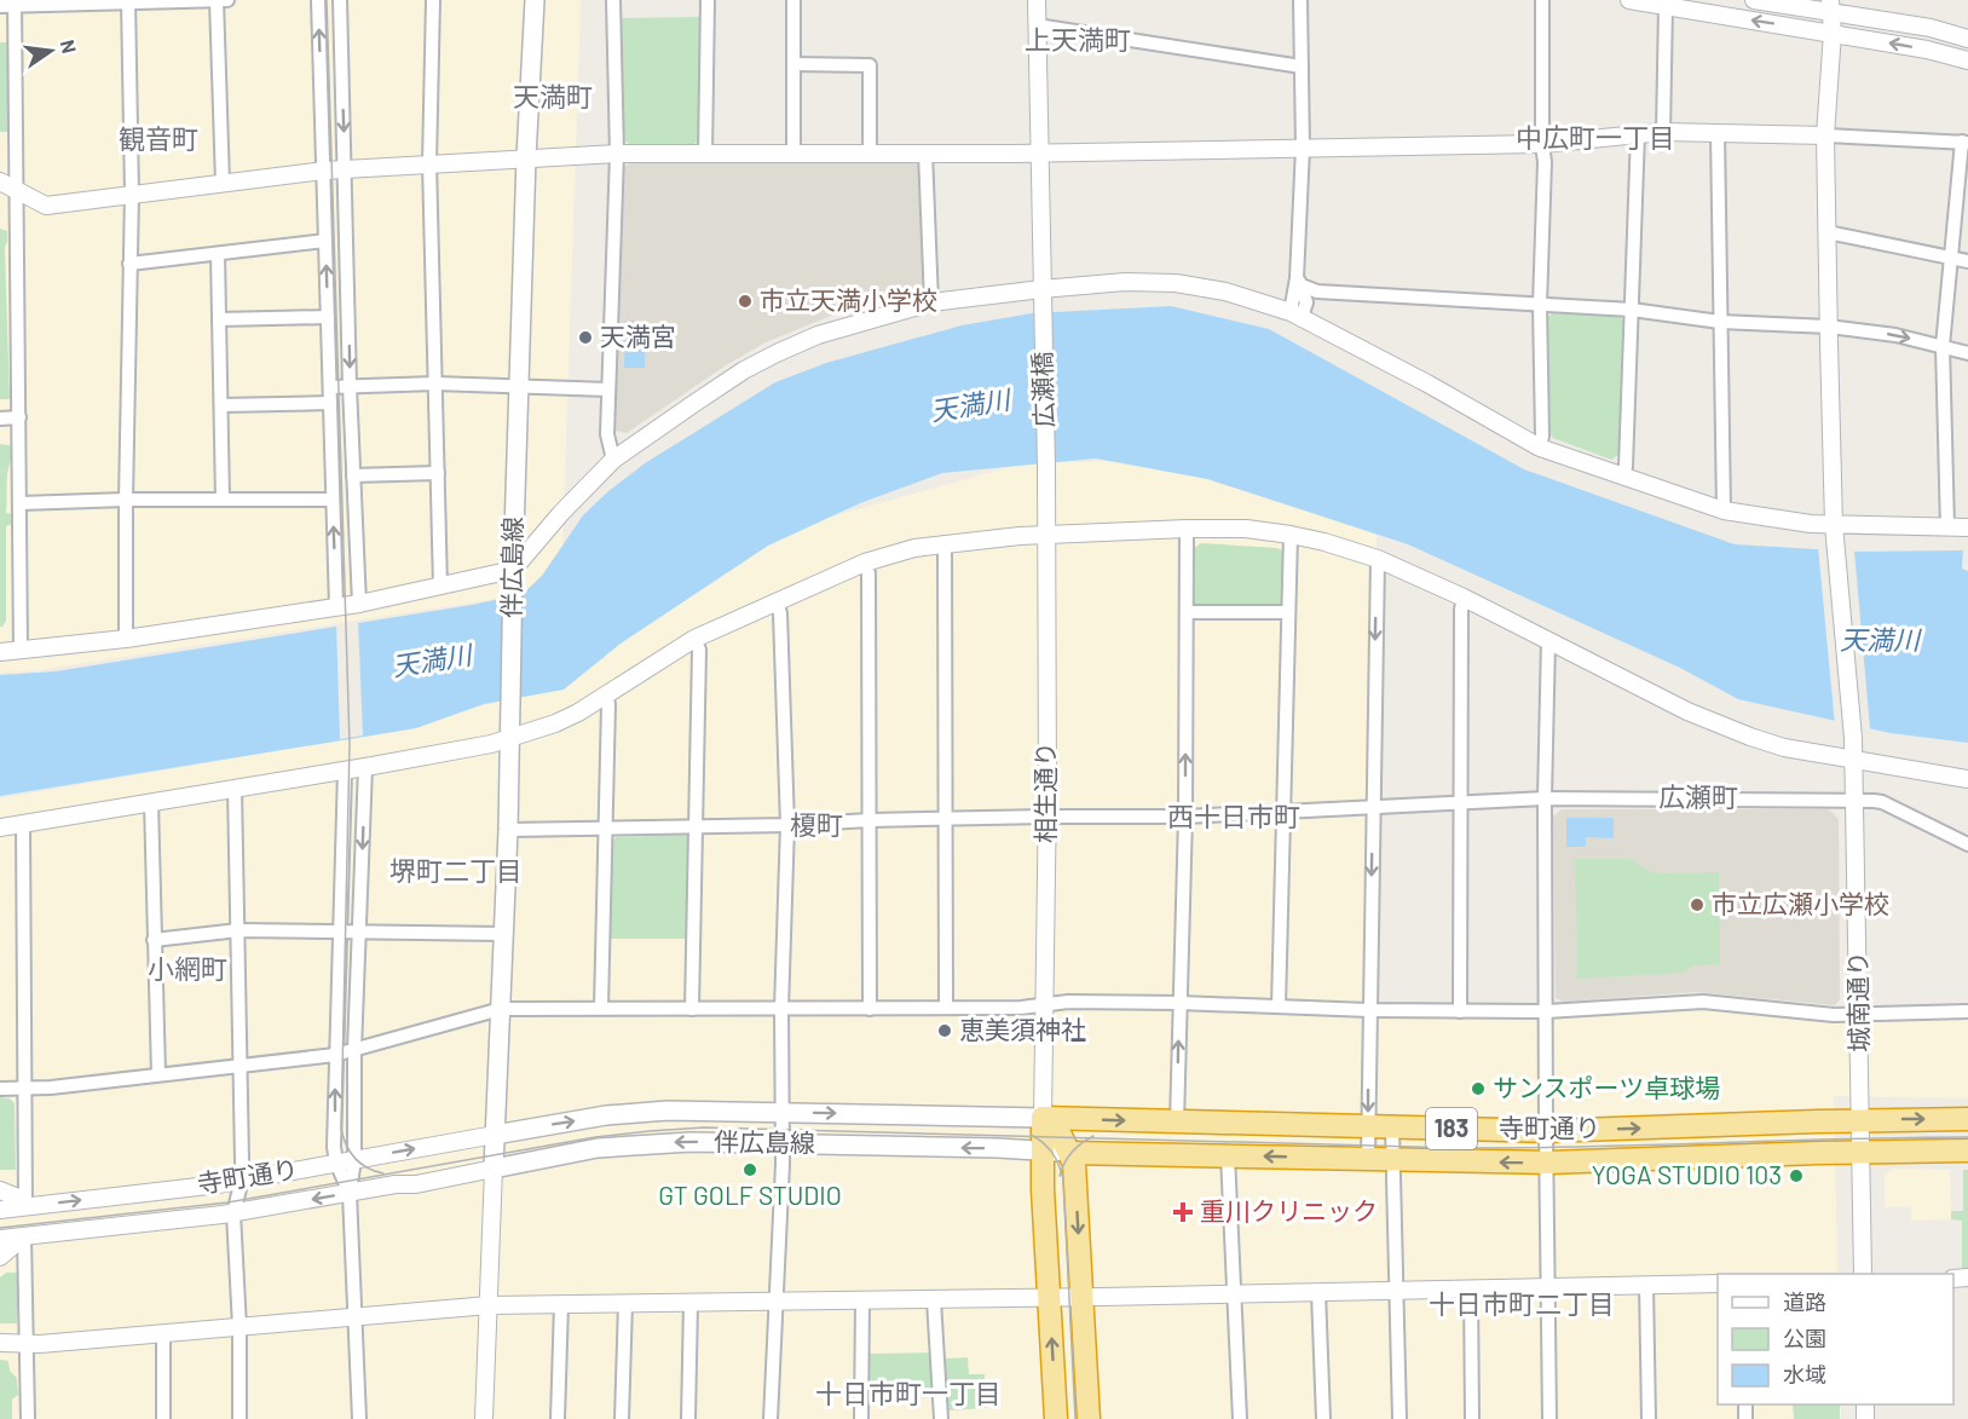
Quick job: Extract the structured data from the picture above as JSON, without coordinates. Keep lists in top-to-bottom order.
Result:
{
  "streets": {
    "highway": ["相生通り", "183", "寺町通り"],
    "main road": ["伴広島線"],
    "street": ["広瀬橋", "城南通り"]
  },
  "crossings": [
    ["広瀬橋", "相生通り"],
    ["伴広島線", "相生通り"],
    ["伴広島線", "寺町通り"],
    ["相生通り", "寺町通り"],
    ["城南通り", "寺町通り"]
  ],
  "districts": [
    "上天満町",
    "天満町",
    "中広町一丁目",
    "観音町",
    "広瀬町",
    "西十日市町",
    "榎町",
    "堺町二丁目",
    "小網町",
    "十日市町二丁目",
    "十日市町一丁目"
  ],
  "water": ["天満川"],
  "places": {
    "other": [
      "市立天満小学校",
      "天満宮",
      "市立広瀬小学校",
      "恵美須神社",
      "サンスポーツ卓球場",
      "GT GOLF STUDIO",
      "YOGA STUDIO 103"
    ],
    "health": ["重川クリニック"]
  },
  "legend": ["道路", "公園", "水域"],
  "north": "right"
}
